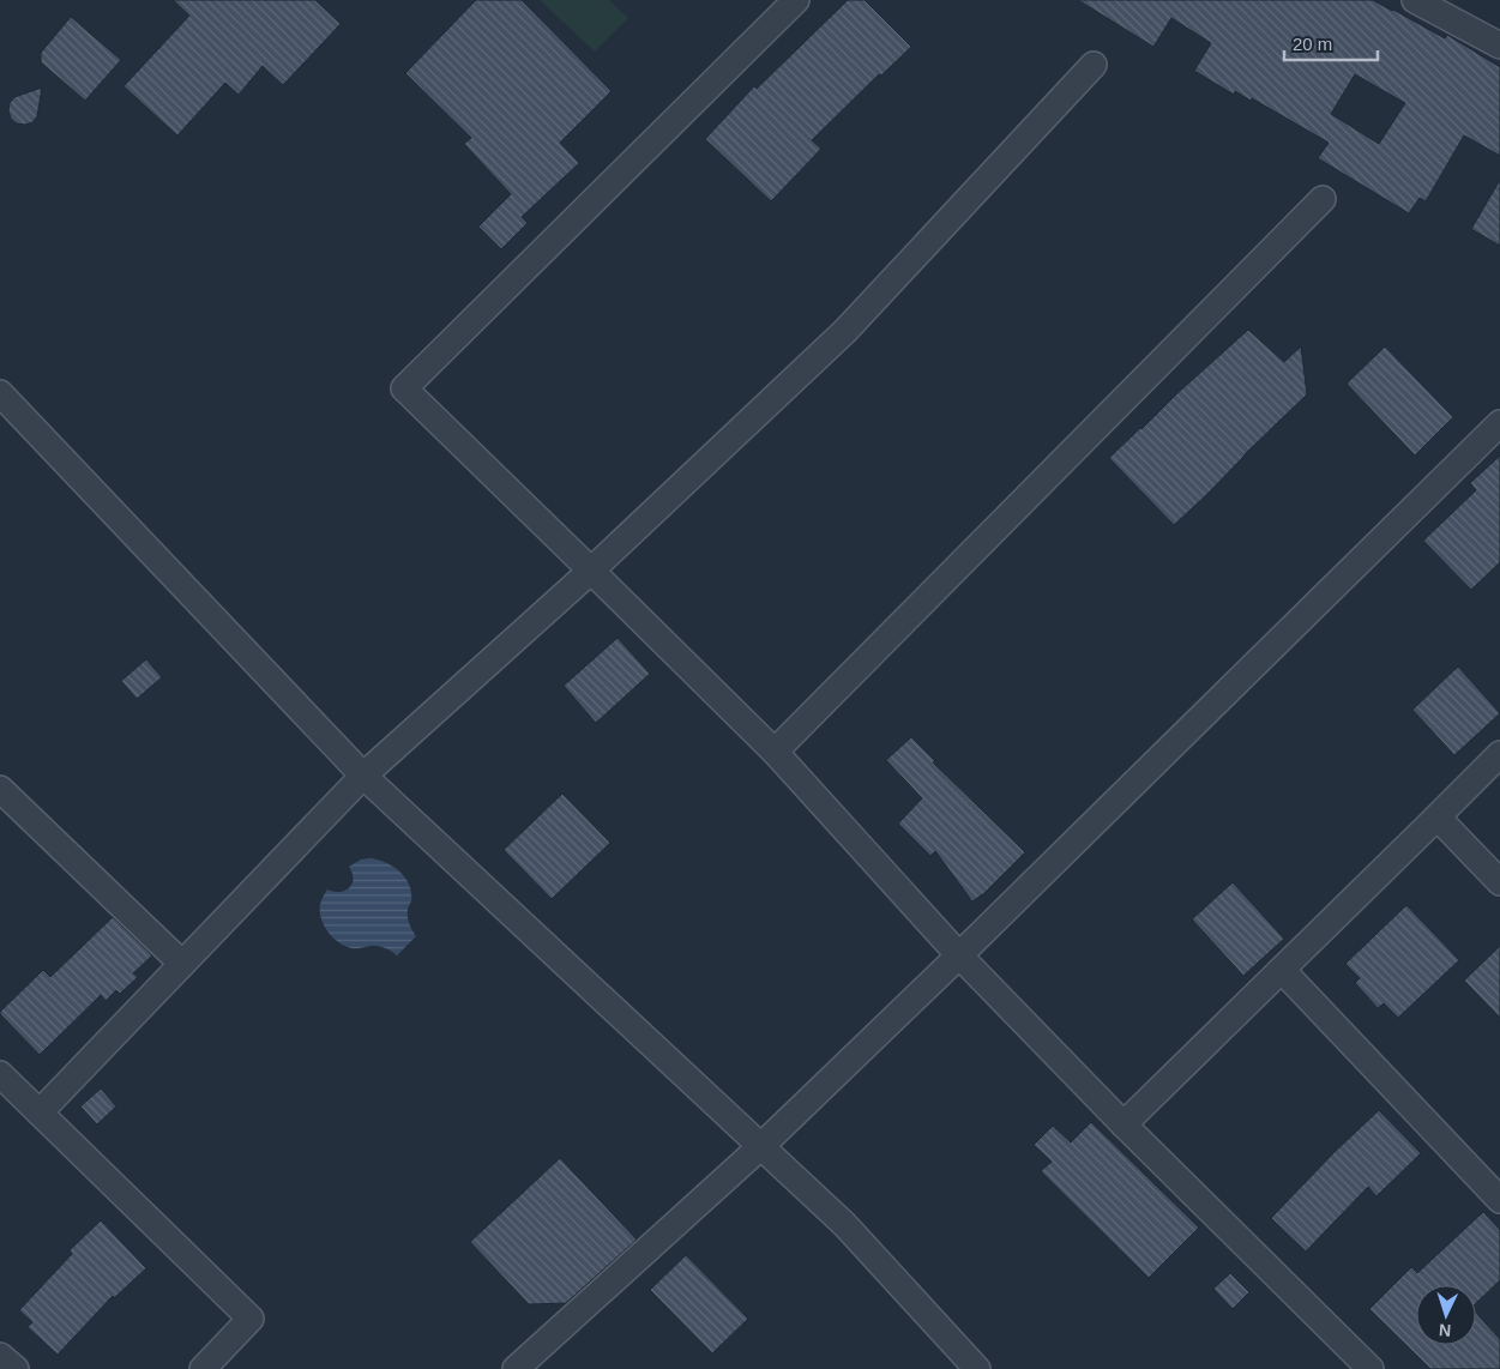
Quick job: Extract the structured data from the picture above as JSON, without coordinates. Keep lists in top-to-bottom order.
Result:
{
  "scale_bar": "20 m",
  "north": "bottom"
}
